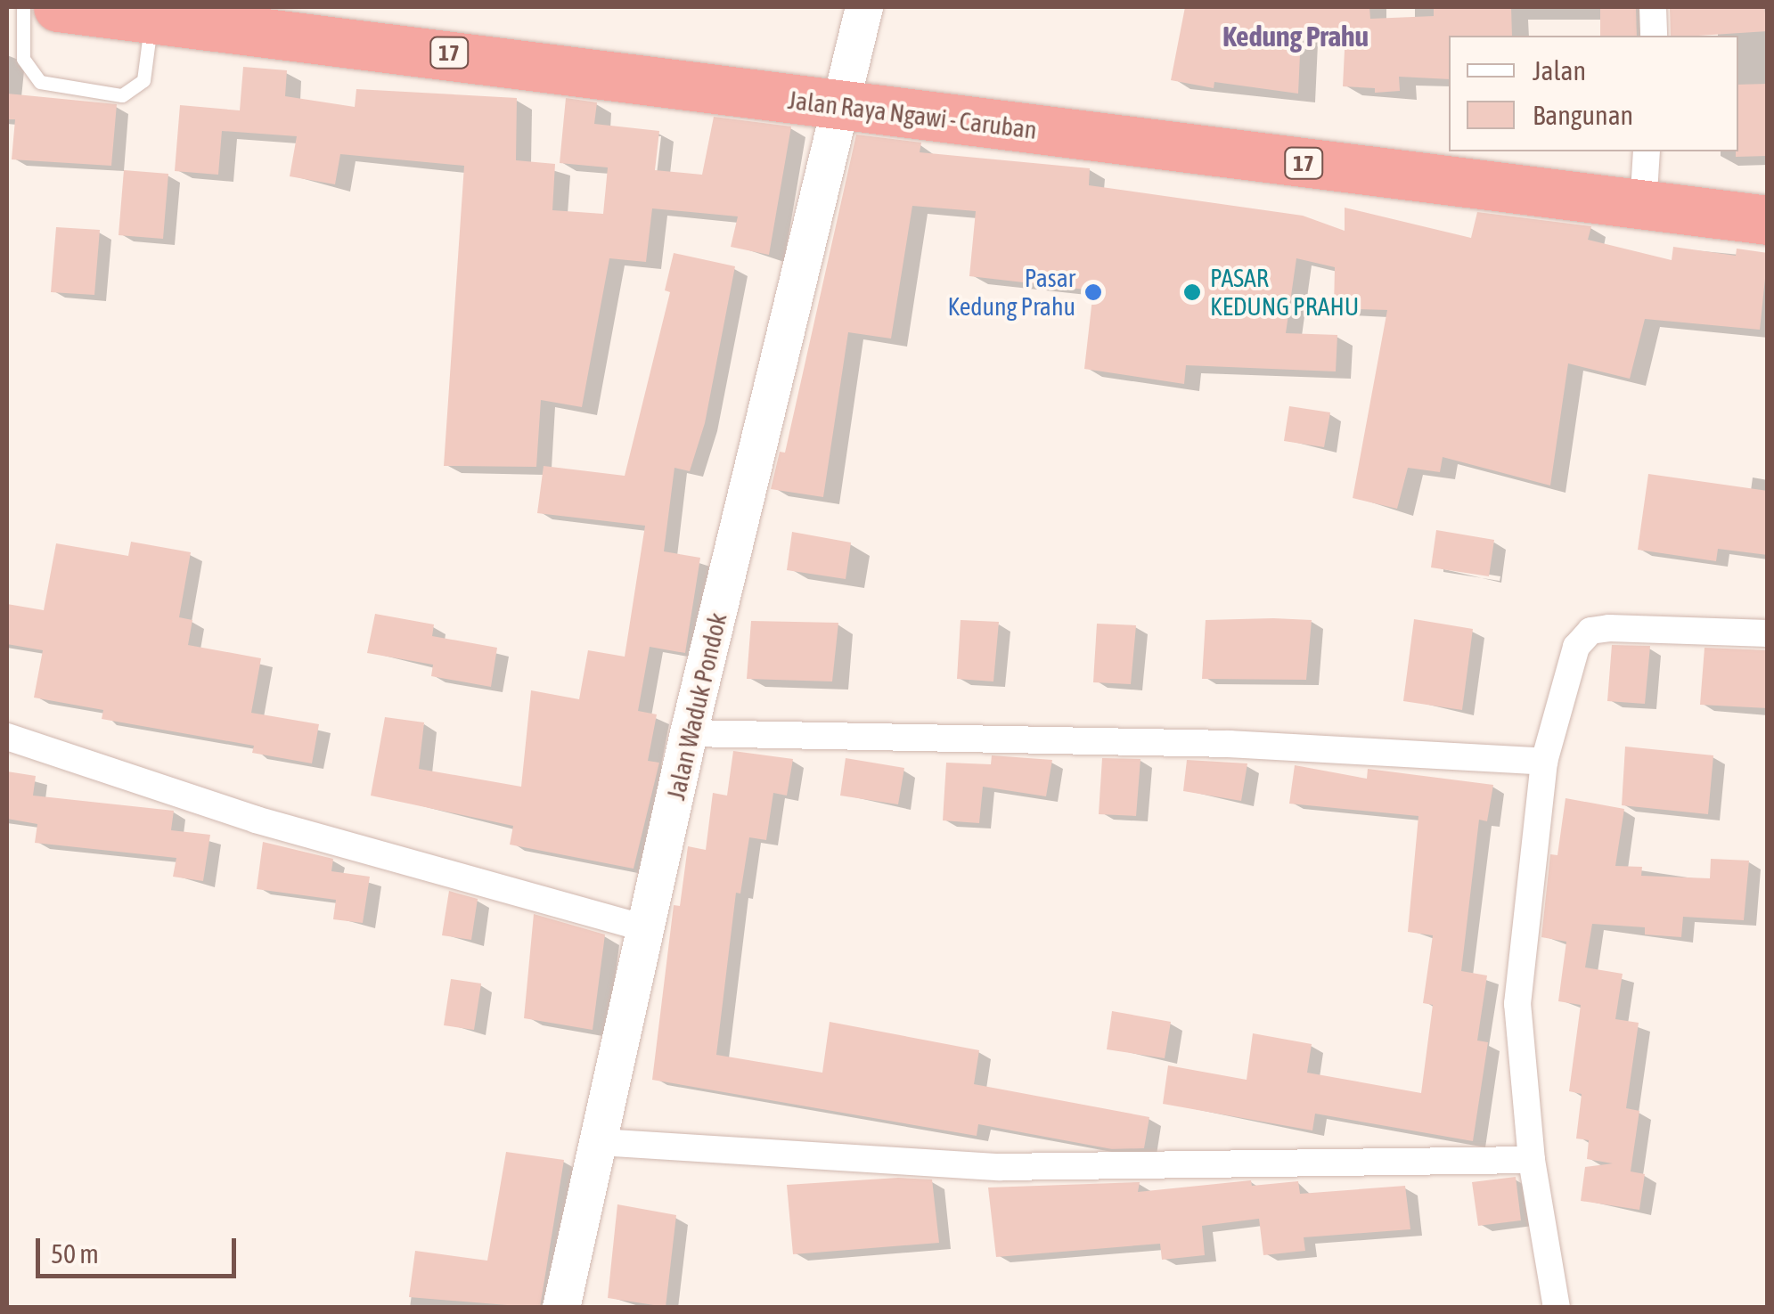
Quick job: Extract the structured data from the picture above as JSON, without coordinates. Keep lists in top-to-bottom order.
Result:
{
  "streets": {
    "highway": ["17", "Jalan Raya Ngawi - Caruban"],
    "street": ["Jalan Waduk Pondok"]
  },
  "crossings": [
    ["Jalan Raya Ngawi - Caruban", "Jalan Waduk Pondok"]
  ],
  "districts": ["Kedung Prahu"],
  "places": ["Pasar Kedung Prahu", "PASAR KEDUNG PRAHU"],
  "legend": ["Jalan", "Bangunan"],
  "scale_bar": "50 m"
}
